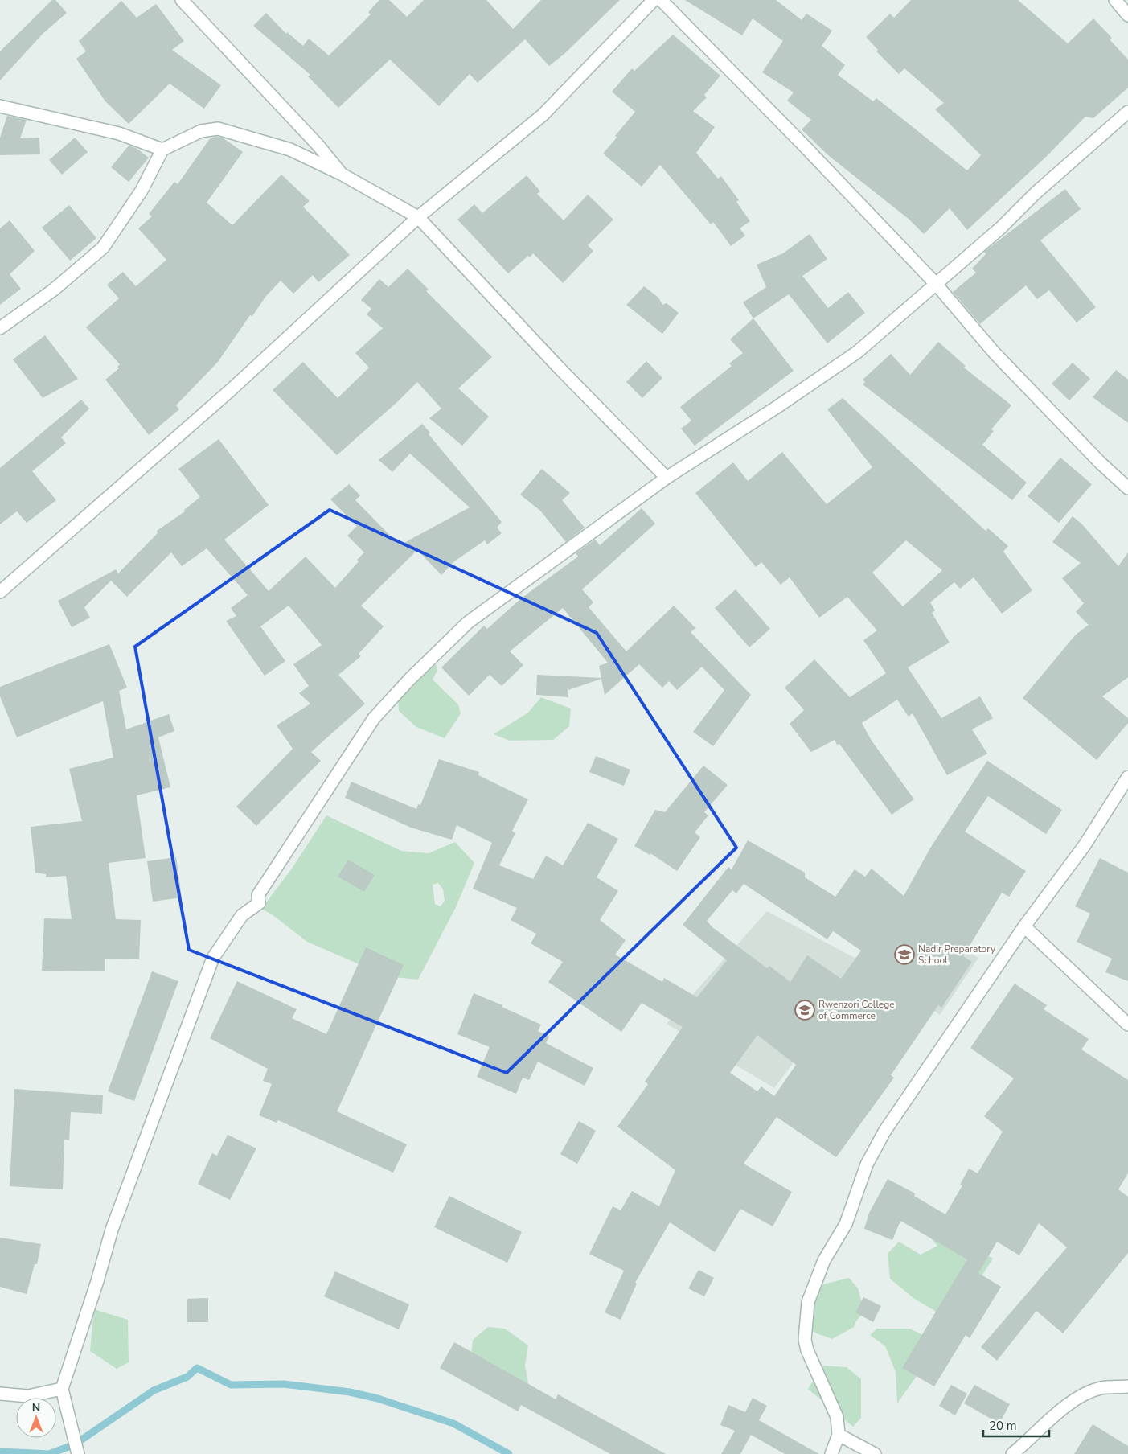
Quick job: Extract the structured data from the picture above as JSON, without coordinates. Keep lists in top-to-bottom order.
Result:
{
  "places": {
    "school or university": ["Nadir Preparatory School", "Rwenzori College of Commerce"]
  },
  "scale_bar": "20 m",
  "north": "top"
}
